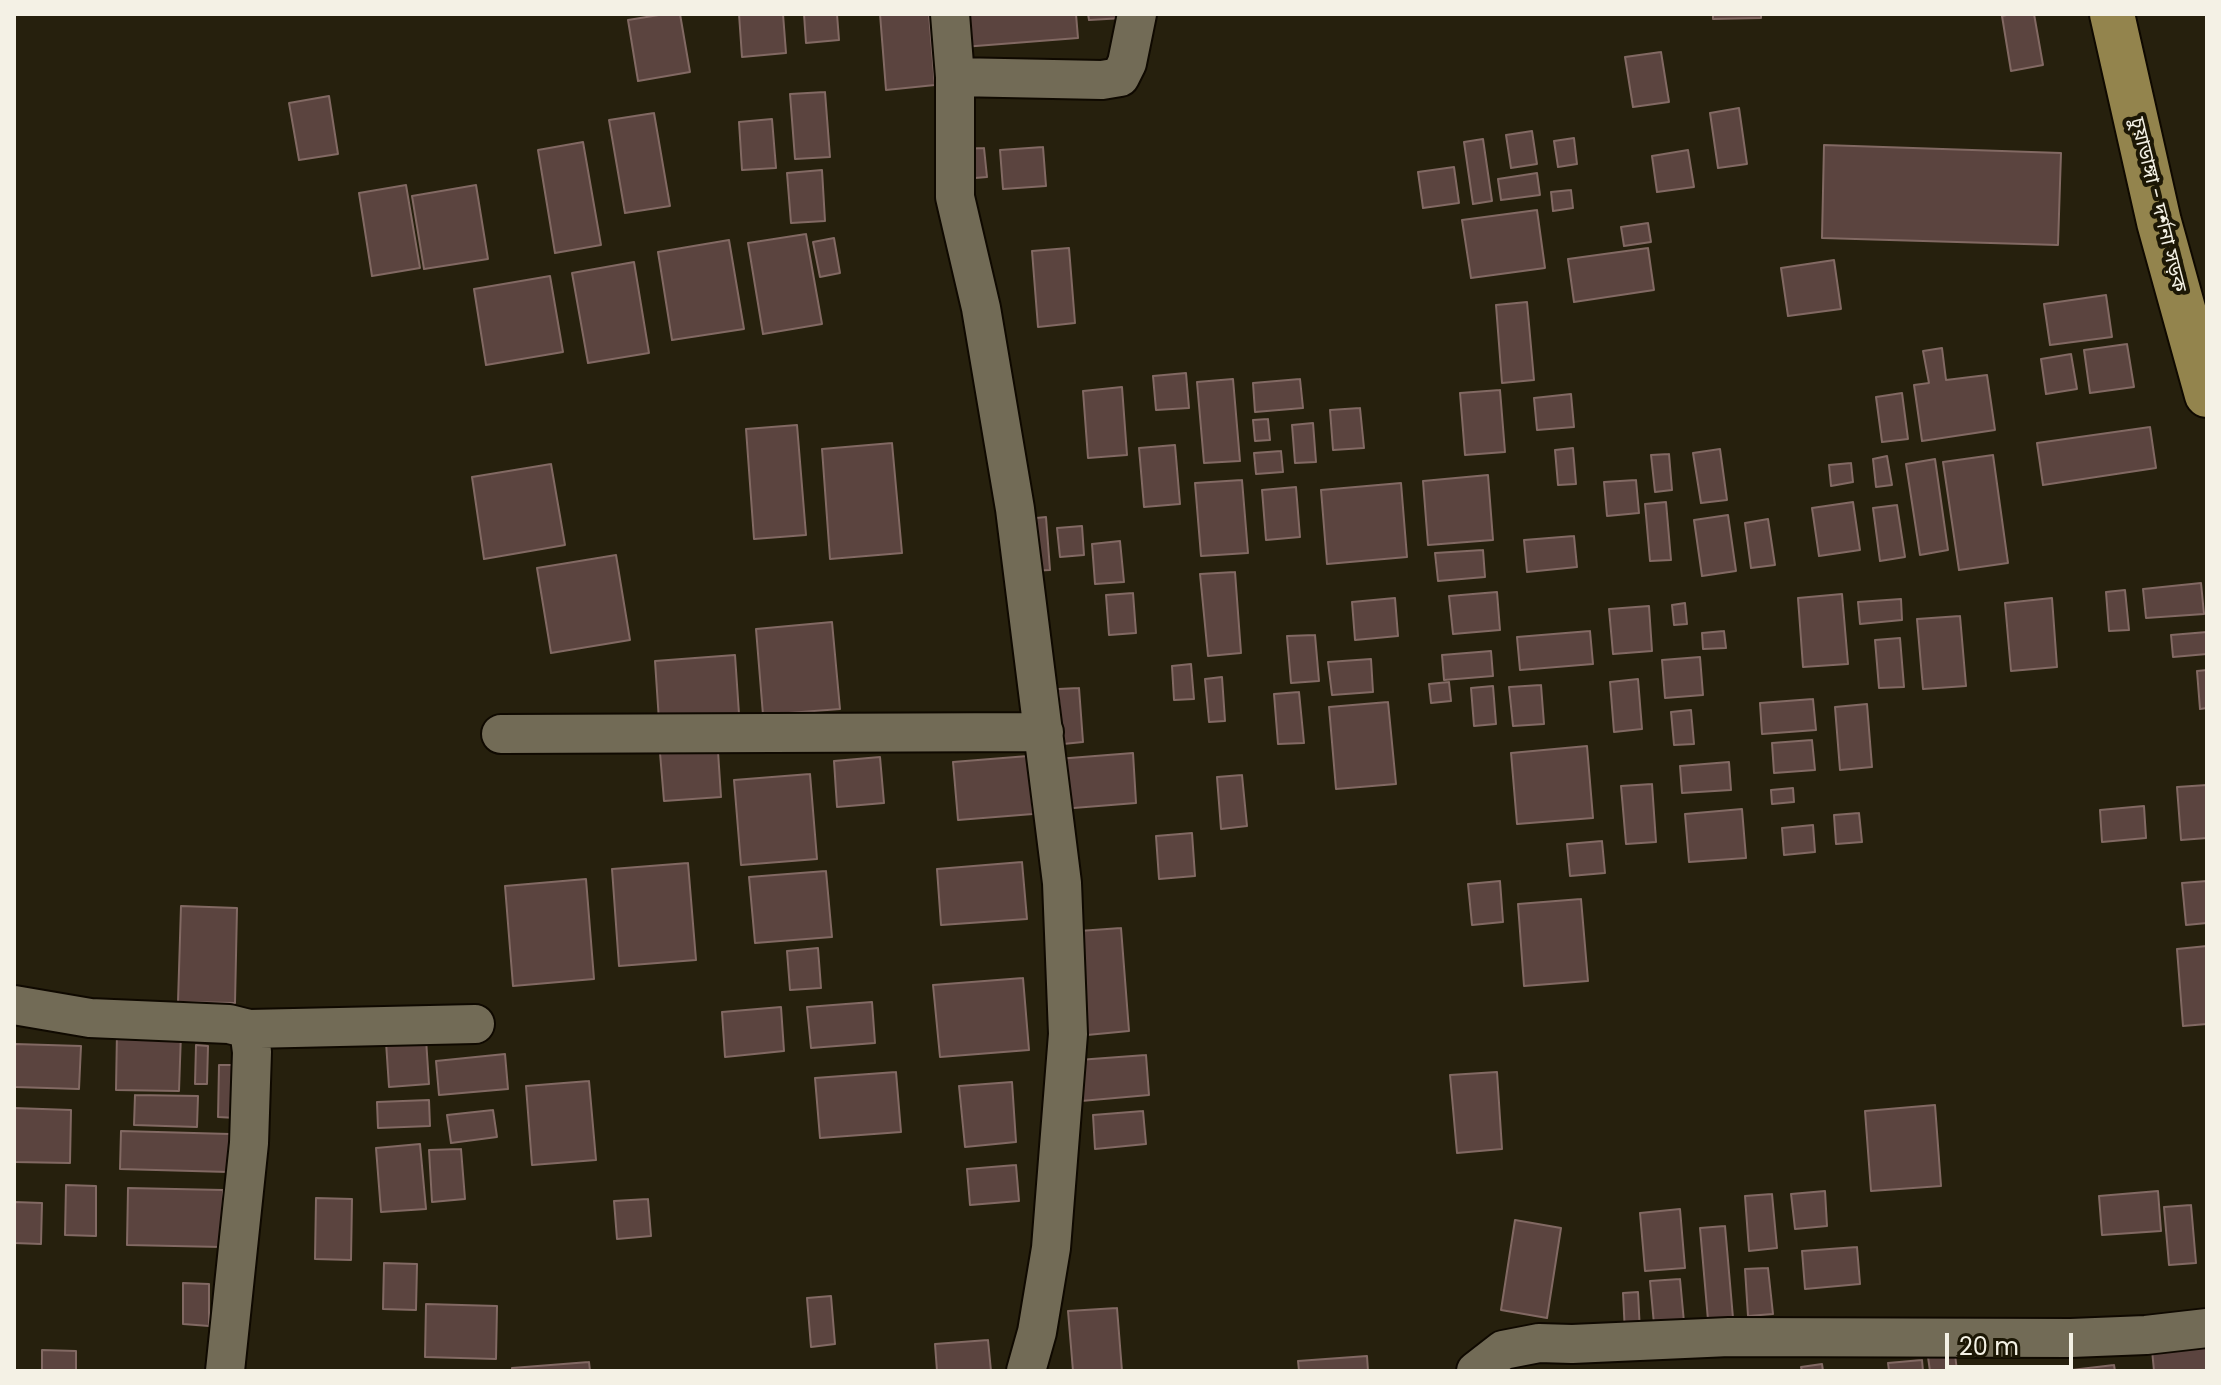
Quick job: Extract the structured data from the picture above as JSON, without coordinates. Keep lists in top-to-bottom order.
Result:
{
  "streets": {
    "main road": ["চুয়াডাঙ্গা - দর্শনা সড়ক"]
  },
  "scale_bar": "20 m"
}
